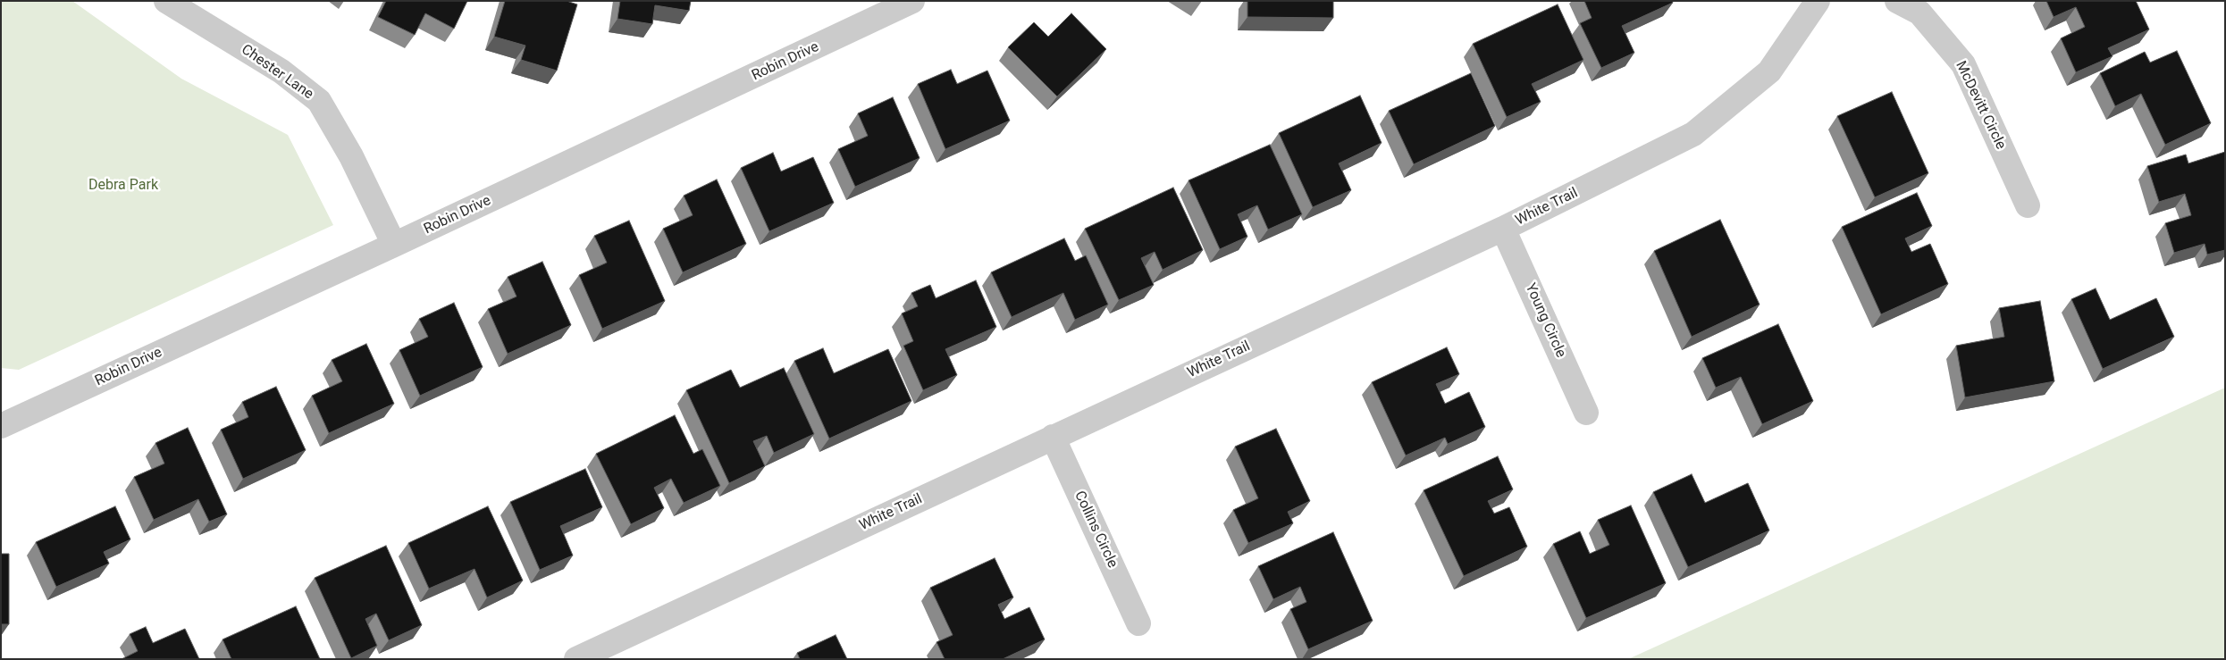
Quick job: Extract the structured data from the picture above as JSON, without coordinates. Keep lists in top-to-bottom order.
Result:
{
  "streets": {
    "street": [
      "Robin Drive",
      "Chester Lane",
      "McDevitt Circle",
      "White Trail",
      "Young Circle",
      "Collins Circle"
    ]
  },
  "crossings": [
    ["Robin Drive", "Chester Lane"],
    ["White Trail", "Young Circle"],
    ["White Trail", "Collins Circle"]
  ],
  "parks": ["Debra Park"]
}
